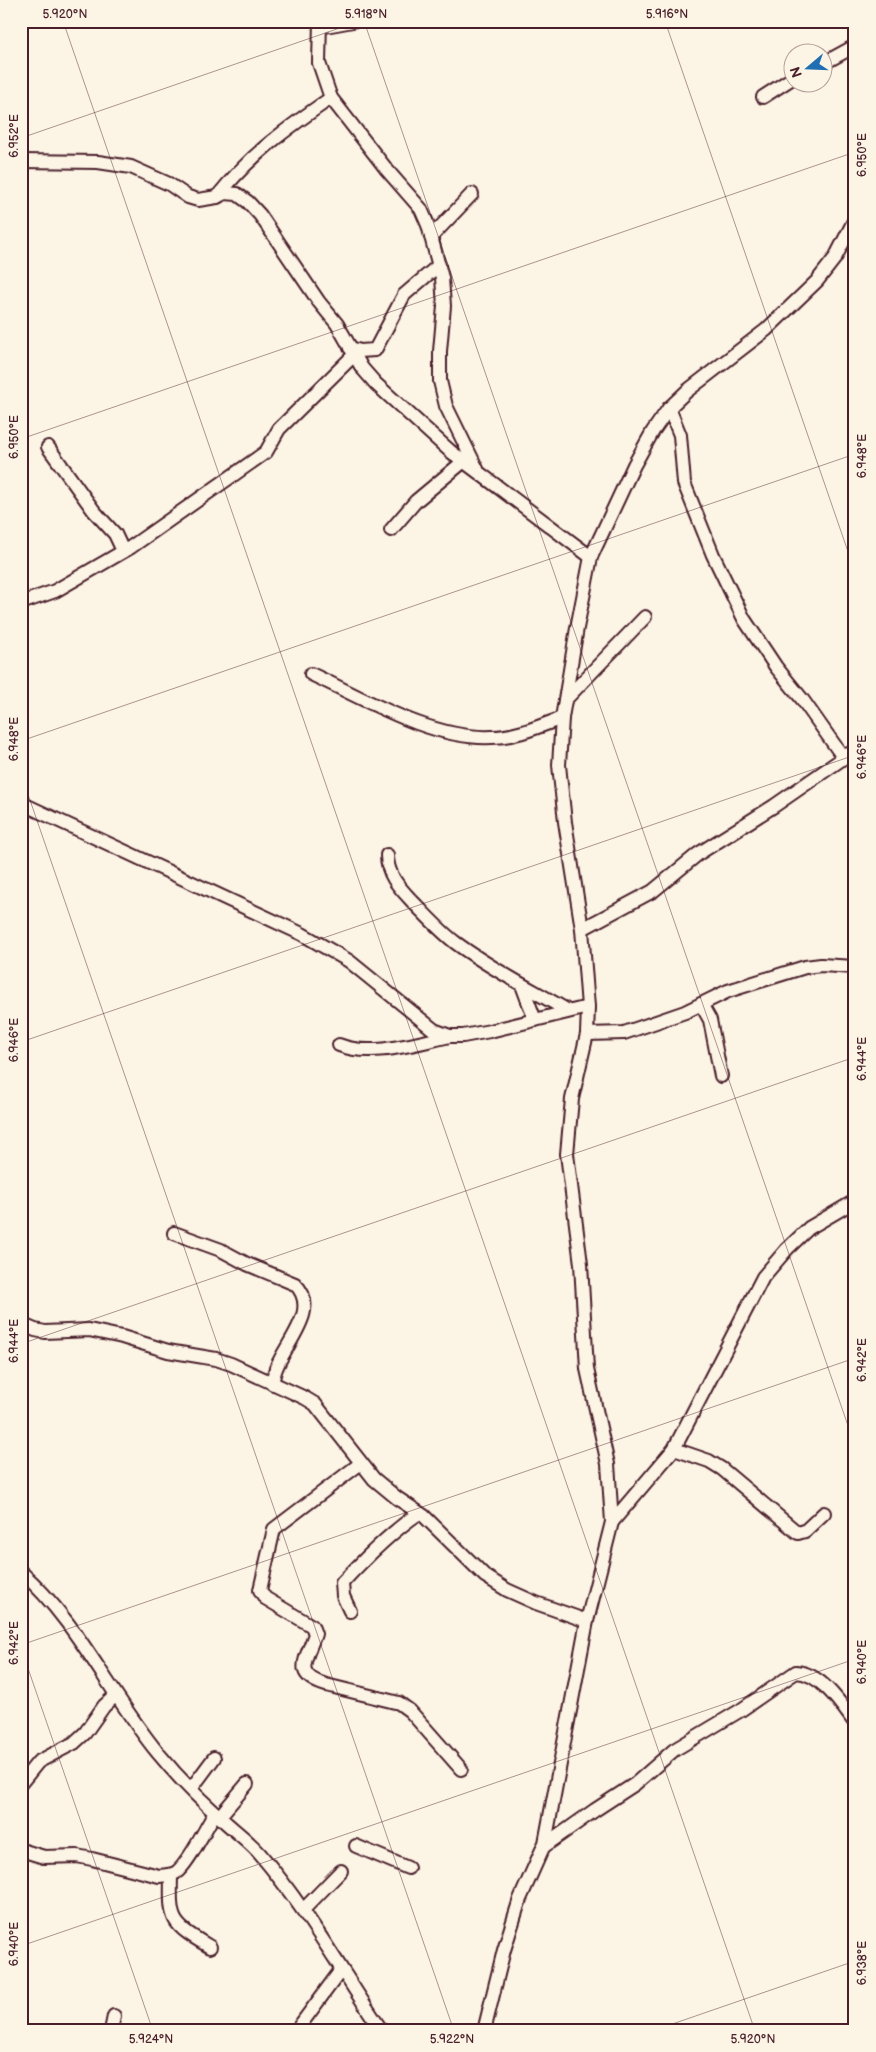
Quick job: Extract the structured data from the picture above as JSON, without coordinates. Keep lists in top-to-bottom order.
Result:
{
  "north": "left",
  "coordinates": [
    "5.920°N",
    "5.918°N",
    "5.916°N",
    "6.952°E",
    "6.950°E",
    "6.948°E",
    "6.946°E",
    "6.944°E",
    "6.942°E",
    "6.940°E",
    "6.938°E",
    "5.924°N",
    "5.922°N"
  ]
}
